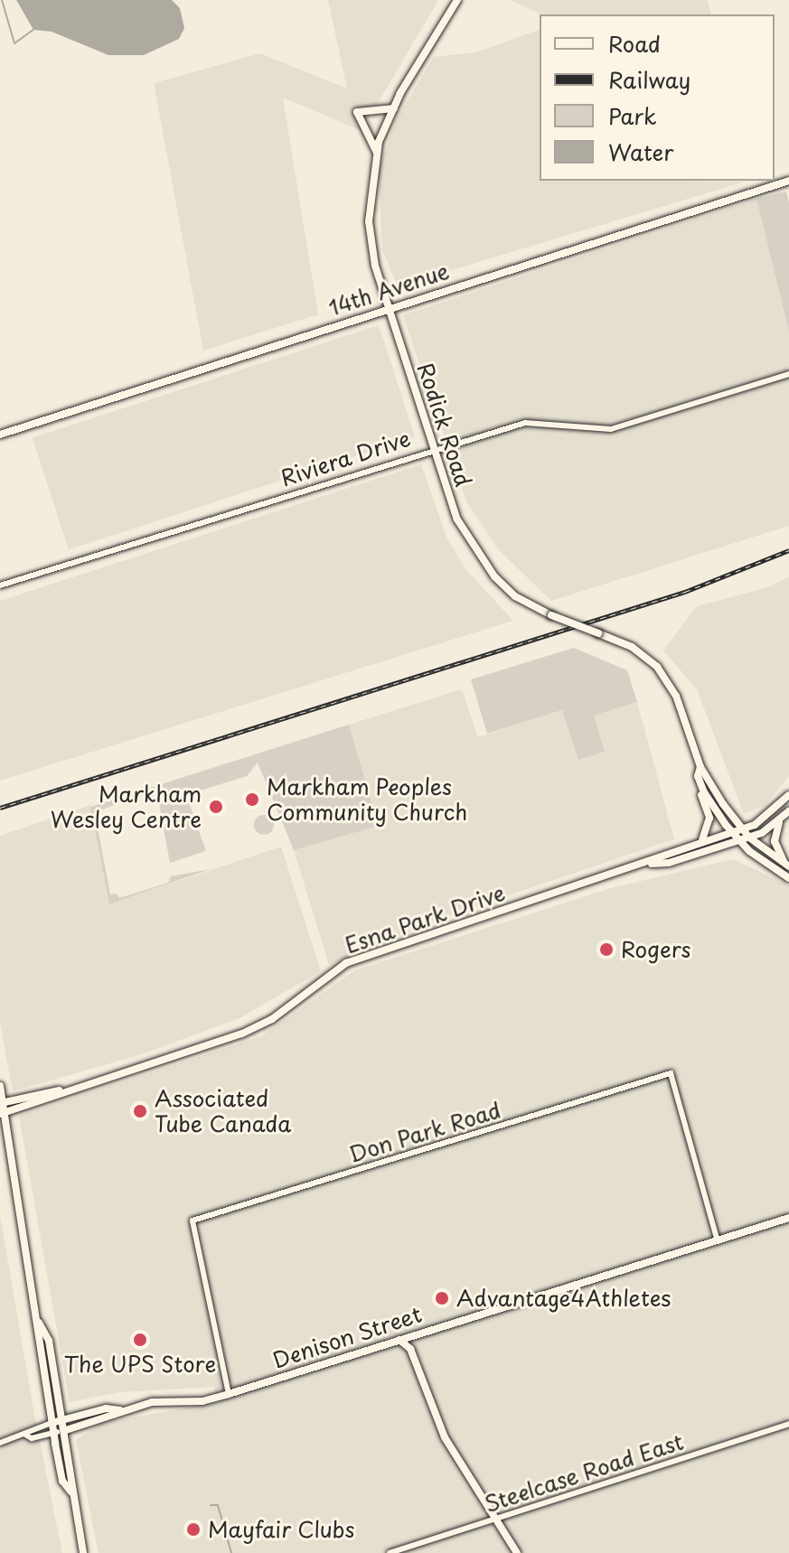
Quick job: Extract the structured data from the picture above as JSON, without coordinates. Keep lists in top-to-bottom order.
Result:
{
  "streets": {
    "main road": [
      "14th Avenue",
      "Rodick Road",
      "Esna Park Drive",
      "Denison Street"
    ],
    "street": ["Riviera Drive", "Don Park Road", "Steelcase Road East"]
  },
  "crossings": [
    ["14th Avenue", "Rodick Road"],
    ["Rodick Road", "Riviera Drive"],
    ["Rodick Road", "Esna Park Drive"],
    ["Don Park Road", "Denison Street"]
  ],
  "places": [
    "Markham Peoples Community Church",
    "Markham Wesley Centre",
    "Rogers",
    "Associated Tube Canada",
    "Advantage4Athletes",
    "The UPS Store",
    "Mayfair Clubs"
  ],
  "legend": [
    "Road",
    "Railway",
    "Park",
    "Water"
  ]
}
